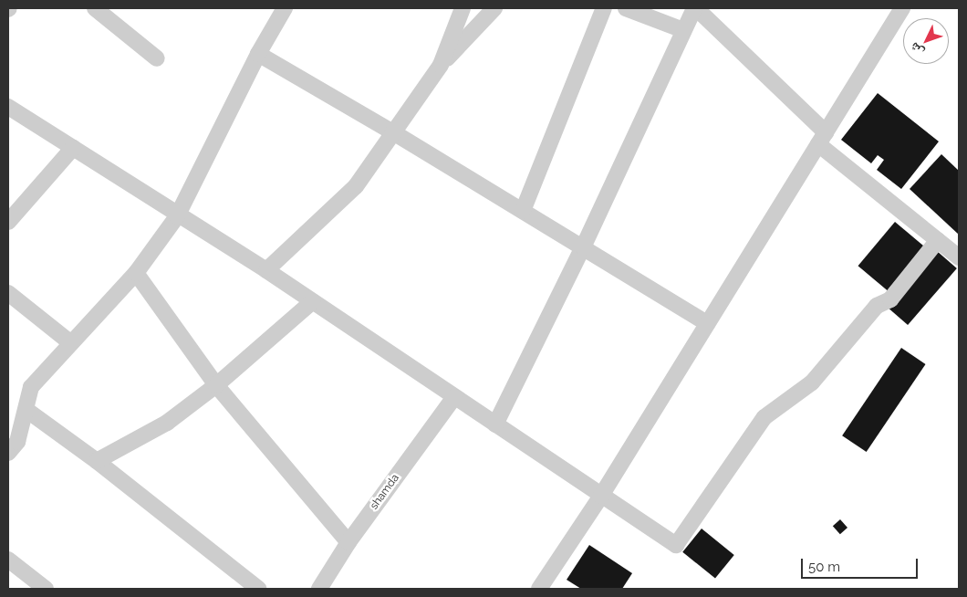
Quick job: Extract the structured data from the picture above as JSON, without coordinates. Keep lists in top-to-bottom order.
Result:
{
  "streets": {
    "street": ["shamda"]
  },
  "scale_bar": "50 m",
  "north": "bottom left"
}
